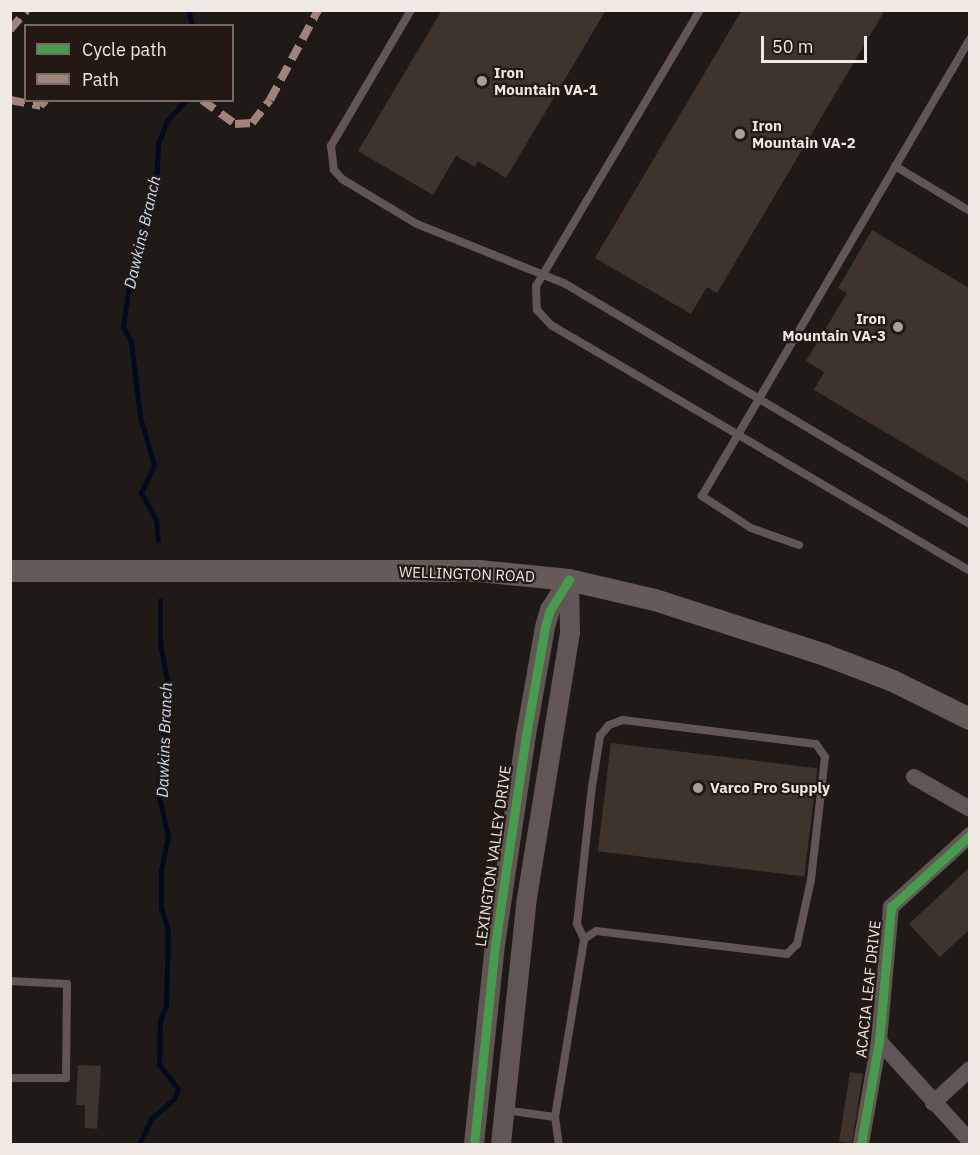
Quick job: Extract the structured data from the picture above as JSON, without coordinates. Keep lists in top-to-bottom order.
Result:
{
  "streets": {
    "main road": ["WELLINGTON ROAD"],
    "street": ["LEXINGTON VALLEY DRIVE", "ACACIA LEAF DRIVE"]
  },
  "crossings": [
    ["WELLINGTON ROAD", "LEXINGTON VALLEY DRIVE"]
  ],
  "water": ["Dawkins Branch"],
  "places": [
    "Iron Mountain VA-1",
    "Iron Mountain VA-2",
    "Iron Mountain VA-3",
    "Varco Pro Supply"
  ],
  "legend": ["Cycle path", "Path"],
  "scale_bar": "50 m"
}
